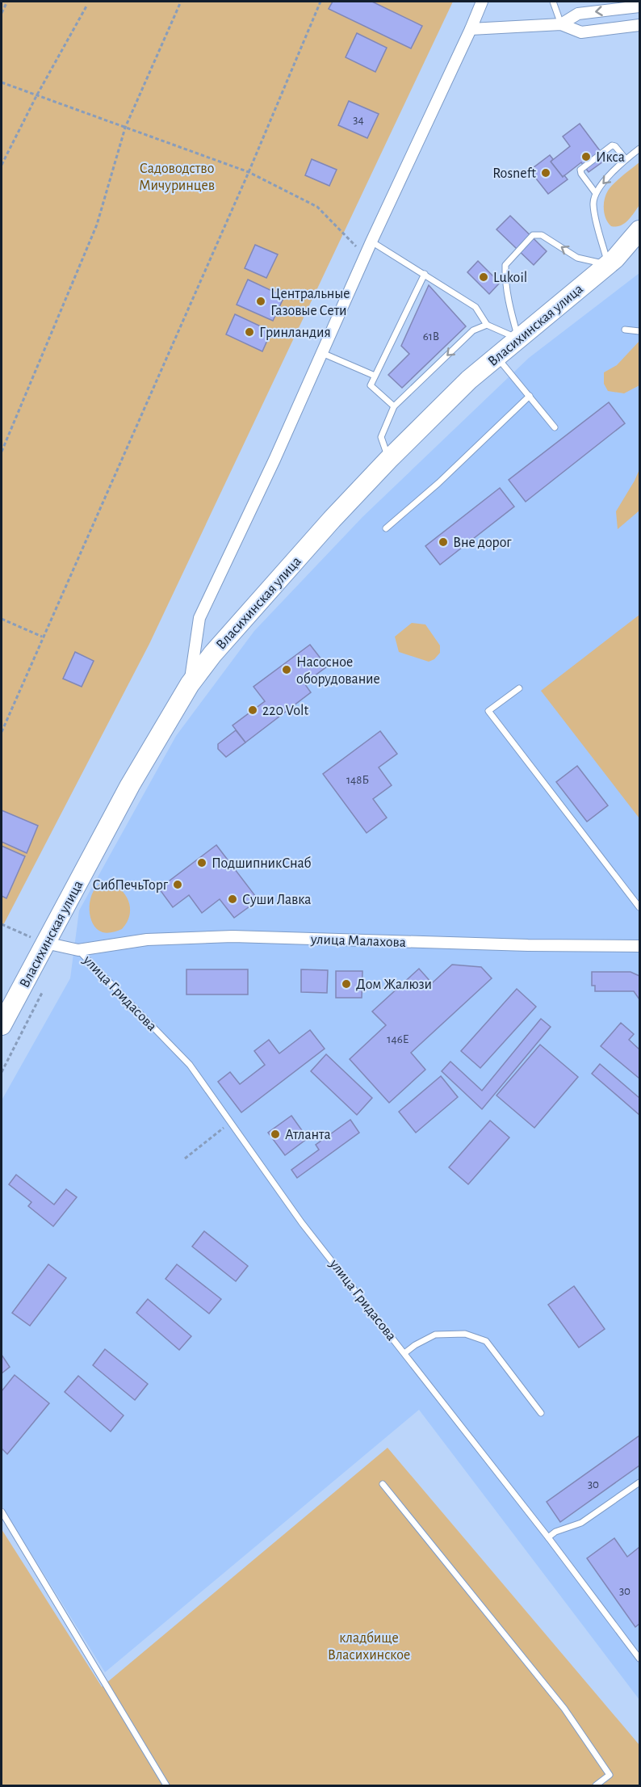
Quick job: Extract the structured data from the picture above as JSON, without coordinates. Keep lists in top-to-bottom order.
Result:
{
  "streets": {
    "highway": ["Власихинская улица"],
    "street": ["улица Малахова"],
    "lane": ["улица Гридасова"]
  },
  "crossings": [
    ["улица Малахова", "улица Гридасова"]
  ],
  "parks": ["Садоводство Мичуринцев", "кладбище Власихинское"],
  "places": [
    "Икса",
    "Rosneft",
    "Lukoil",
    "Центральные Газовые Сети",
    "Гринландия",
    "Вне дорог",
    "Насосное оборудование",
    "220 Volt",
    "ПодшипникСнаб",
    "СибПечьТорг",
    "Суши Лавка",
    "Дом Жалюзи",
    "Атланта"
  ],
  "house_numbers": [
    "34",
    "61В",
    "148Б",
    "146Е",
    "30",
    "30"
  ]
}
